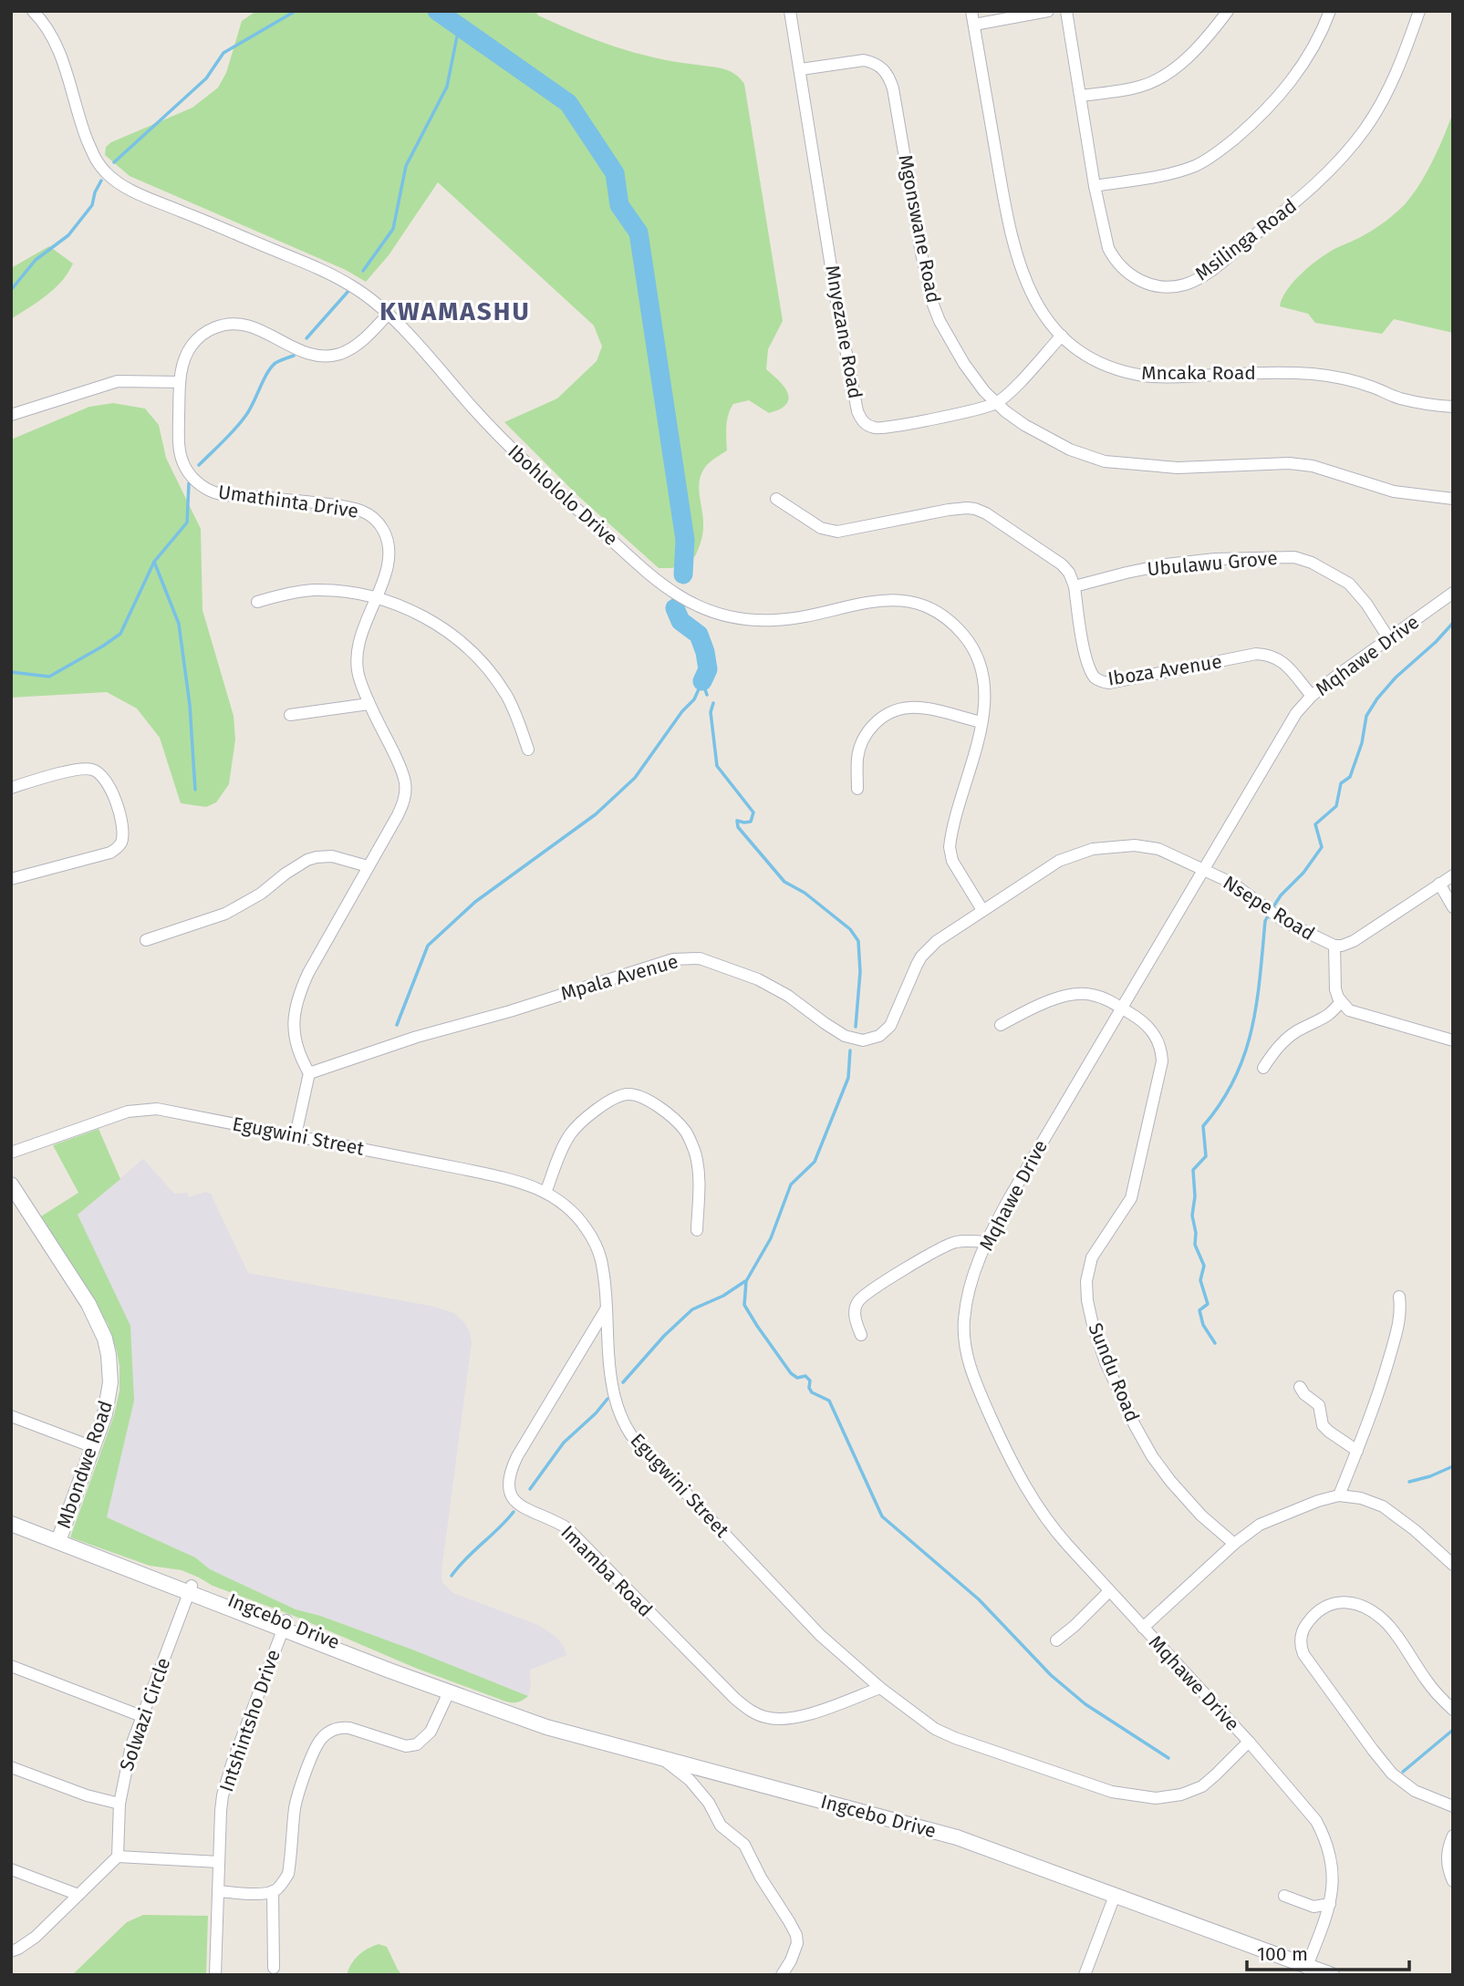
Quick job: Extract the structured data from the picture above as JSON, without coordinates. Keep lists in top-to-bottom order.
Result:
{
  "streets": {
    "main road": ["Mbondwe Road", "Ingcebo Drive"],
    "street": [
      "Mgonswane Road",
      "Msilinga Road",
      "Mnyezane Road",
      "Mncaka Road",
      "Ibohlololo Drive",
      "Umathinta Drive",
      "Ubulawu Grove",
      "Mqhawe Drive",
      "Iboza Avenue",
      "Nsepe Road",
      "Mpala Avenue",
      "Egugwini Street",
      "Sundu Road",
      "Imamba Road",
      "Solwazi Circle",
      "Intshintsho Drive"
    ]
  },
  "crossings": [
    ["Mgonswane Road", "Mnyezane Road"],
    ["Mnyezane Road", "Mncaka Road"],
    ["Ibohlololo Drive", "Umathinta Drive"],
    ["Ibohlololo Drive", "Mpala Avenue"],
    ["Umathinta Drive", "Mpala Avenue"],
    ["Ubulawu Grove", "Mqhawe Drive"],
    ["Ubulawu Grove", "Iboza Avenue"],
    ["Mqhawe Drive", "Iboza Avenue"],
    ["Mqhawe Drive", "Nsepe Road"],
    ["Mqhawe Drive", "Mpala Avenue"],
    ["Mqhawe Drive", "Egugwini Street"],
    ["Mqhawe Drive", "Sundu Road"],
    ["Mqhawe Drive", "Ingcebo Drive"],
    ["Nsepe Road", "Mpala Avenue"],
    ["Egugwini Street", "Imamba Road"],
    ["Mbondwe Road", "Ingcebo Drive"],
    ["Ingcebo Drive", "Solwazi Circle"],
    ["Ingcebo Drive", "Intshintsho Drive"]
  ],
  "districts": ["KWAMASHU"],
  "scale_bar": "100 m"
}
